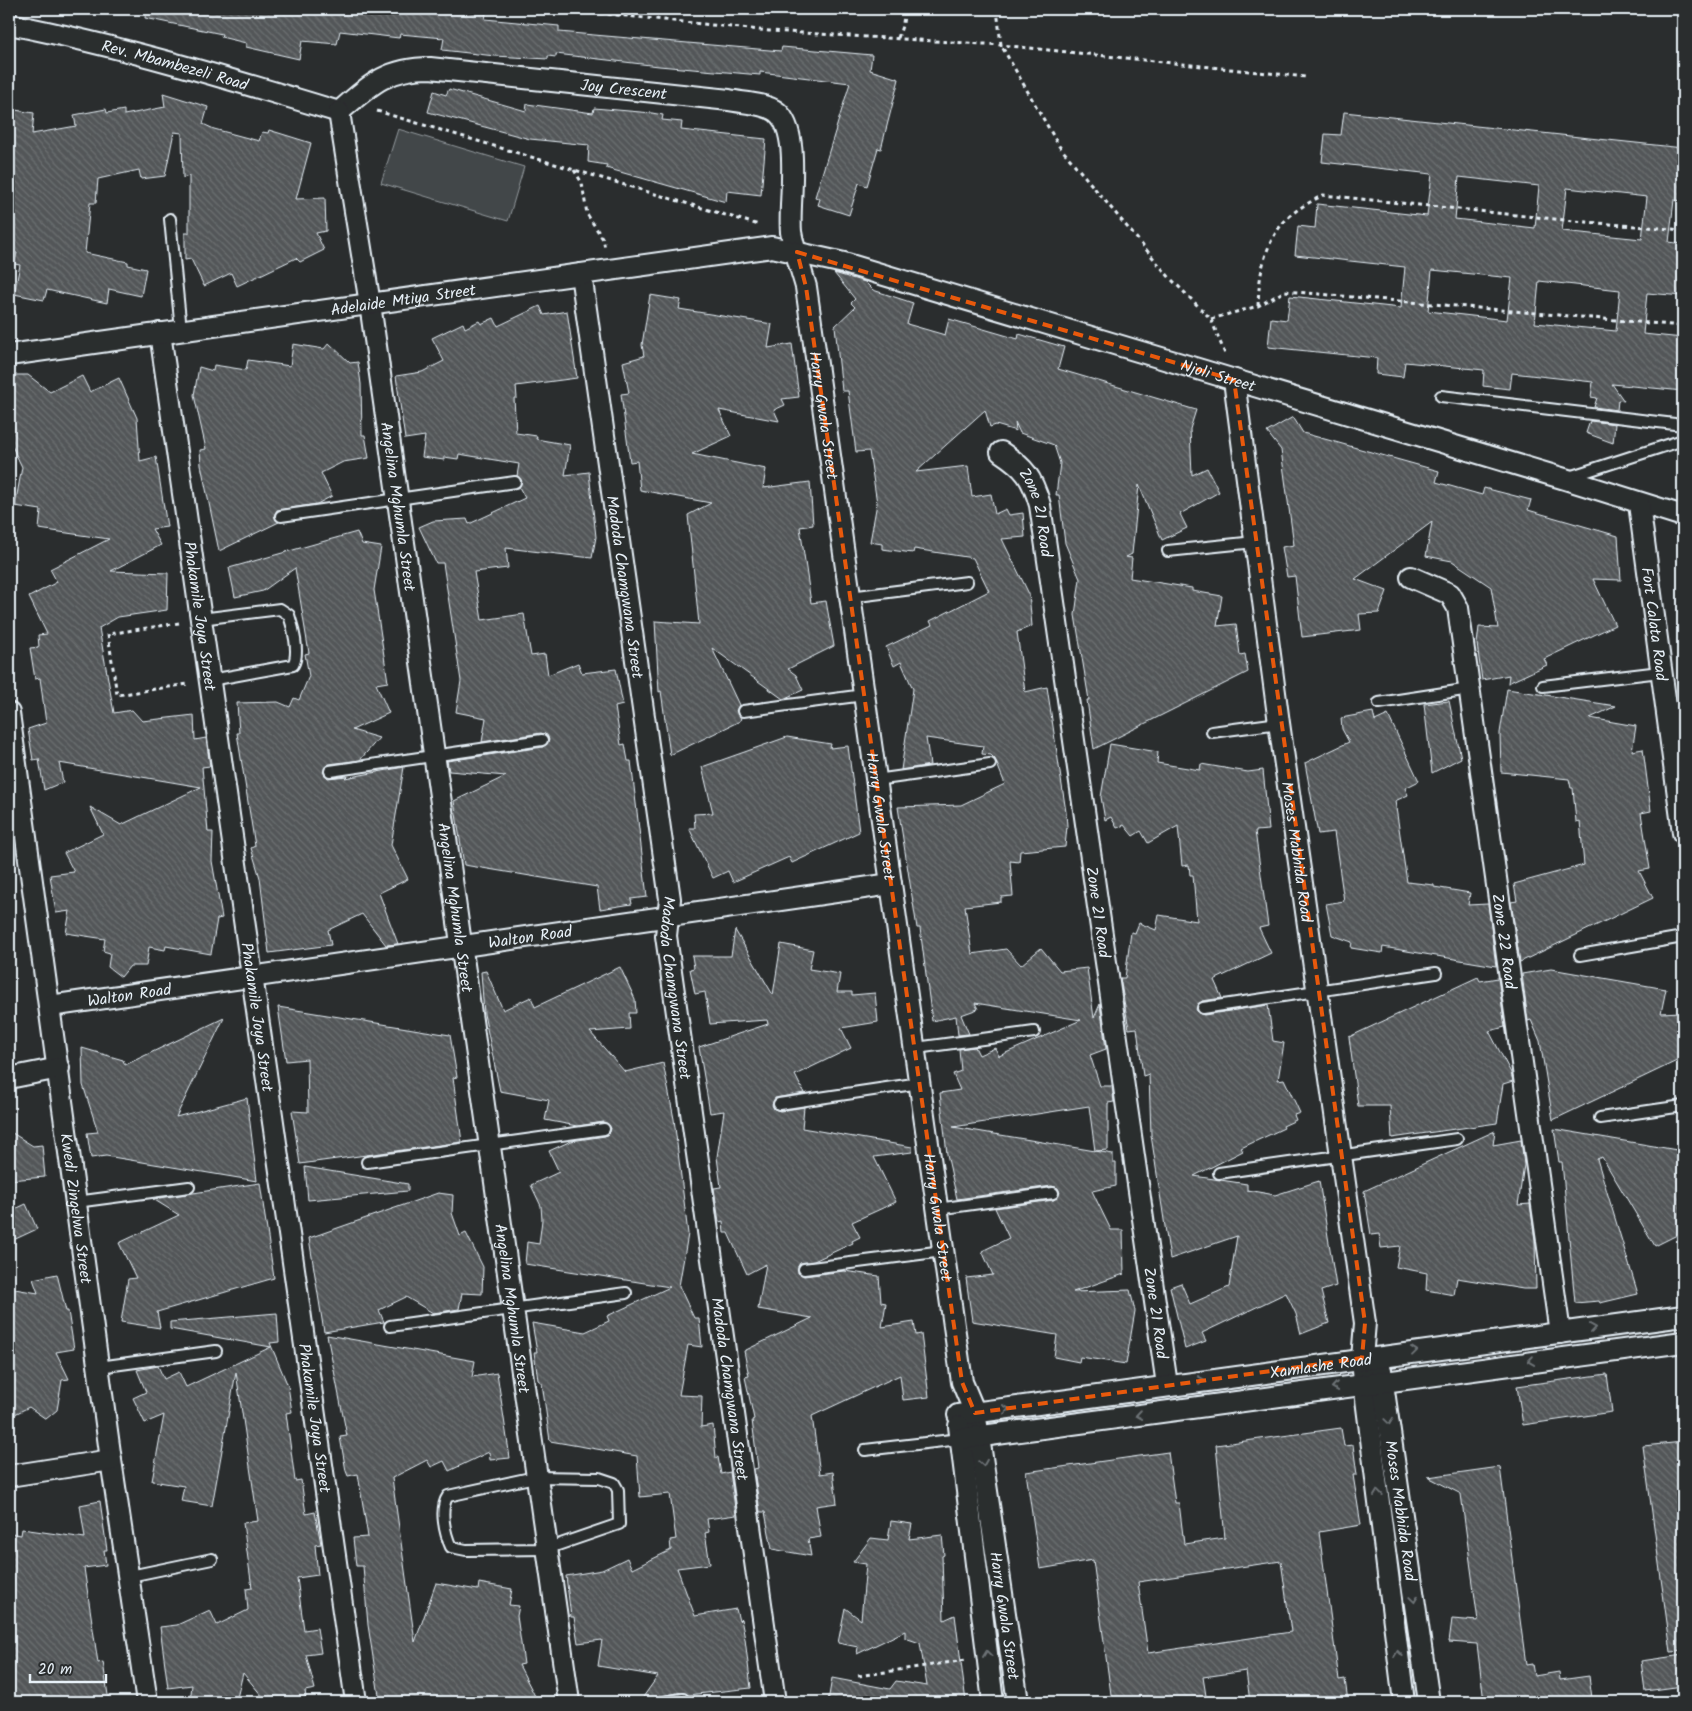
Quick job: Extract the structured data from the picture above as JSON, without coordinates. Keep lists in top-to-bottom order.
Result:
{
  "streets": {
    "street": [
      "Rev. Mbambezeli Road",
      "Joy Crescent",
      "Adelaide Mtiya Street",
      "Njoli Street",
      "Harry Gwala Street",
      "Angelina Mghumla Street",
      "Zone 21 Road",
      "Madoda Chamgwana Street",
      "Phakamile Joya Street",
      "Fort Calata Road",
      "Moses Mabhida Road",
      "Walton Road",
      "Zone 22 Road",
      "Kwedi Zingelwa Street",
      "Xamlashe Road"
    ]
  },
  "crossings": [
    ["Rev. Mbambezeli Road", "Joy Crescent"],
    ["Rev. Mbambezeli Road", "Angelina Mghumla Street"],
    ["Joy Crescent", "Adelaide Mtiya Street"],
    ["Joy Crescent", "Njoli Street"],
    ["Joy Crescent", "Harry Gwala Street"],
    ["Joy Crescent", "Angelina Mghumla Street"],
    ["Adelaide Mtiya Street", "Njoli Street"],
    ["Adelaide Mtiya Street", "Harry Gwala Street"],
    ["Adelaide Mtiya Street", "Angelina Mghumla Street"],
    ["Adelaide Mtiya Street", "Madoda Chamgwana Street"],
    ["Adelaide Mtiya Street", "Phakamile Joya Street"],
    ["Njoli Street", "Harry Gwala Street"],
    ["Njoli Street", "Fort Calata Road"],
    ["Njoli Street", "Moses Mabhida Road"],
    ["Harry Gwala Street", "Walton Road"],
    ["Harry Gwala Street", "Xamlashe Road"],
    ["Angelina Mghumla Street", "Walton Road"],
    ["Zone 21 Road", "Xamlashe Road"],
    ["Madoda Chamgwana Street", "Walton Road"],
    ["Phakamile Joya Street", "Walton Road"],
    ["Moses Mabhida Road", "Xamlashe Road"],
    ["Walton Road", "Kwedi Zingelwa Street"],
    ["Zone 22 Road", "Xamlashe Road"]
  ],
  "scale_bar": "20 m"
}
